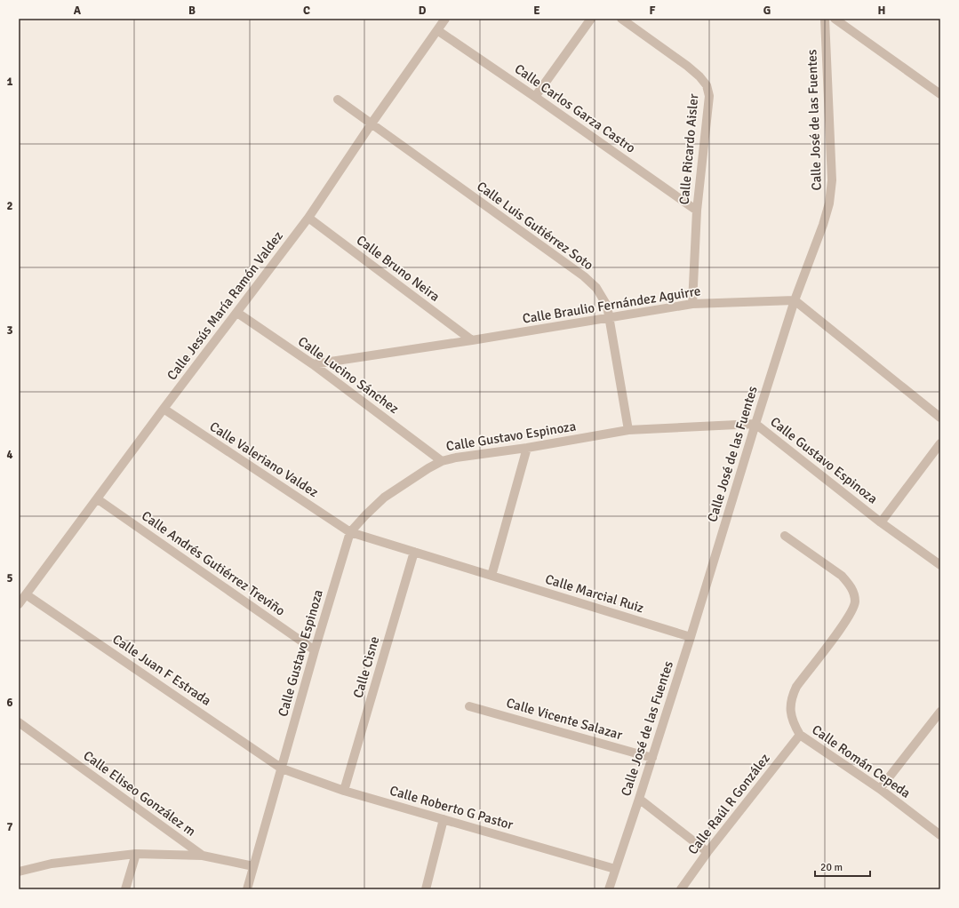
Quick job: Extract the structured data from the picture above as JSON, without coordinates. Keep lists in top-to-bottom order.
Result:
{
  "streets": {
    "street": [
      "Calle Carlos Garza Castro",
      "Calle José de las Fuentes",
      "Calle Ricardo Aisler",
      "Calle Luis Gutiérrez Soto",
      "Calle Bruno Neira",
      "Calle Braulio Fernández Aguirre",
      "Calle Jesús María Ramón Valdez",
      "Calle Lucino Sánchez",
      "Calle Gustavo Espinoza",
      "Calle Valeriano Valdez",
      "Calle Andrés Gutiérrez Treviño",
      "Calle Marcial Ruiz",
      "Calle Cisne",
      "Calle Juan F Estrada",
      "Calle Vicente Salazar",
      "Calle Román Cepeda",
      "Calle Eliseo González m",
      "Calle Raúl R González",
      "Calle Roberto G Pastor"
    ]
  },
  "crossings": [
    ["Calle Carlos Garza Castro", "Calle Ricardo Aisler"],
    ["Calle Carlos Garza Castro", "Calle Jesús María Ramón Valdez"],
    ["Calle José de las Fuentes", "Calle Braulio Fernández Aguirre"],
    ["Calle José de las Fuentes", "Calle Gustavo Espinoza"],
    ["Calle José de las Fuentes", "Calle Marcial Ruiz"],
    ["Calle José de las Fuentes", "Calle Vicente Salazar"],
    ["Calle José de las Fuentes", "Calle Roberto G Pastor"],
    ["Calle Ricardo Aisler", "Calle Braulio Fernández Aguirre"],
    ["Calle Luis Gutiérrez Soto", "Calle Braulio Fernández Aguirre"],
    ["Calle Luis Gutiérrez Soto", "Calle Jesús María Ramón Valdez"],
    ["Calle Luis Gutiérrez Soto", "Calle Gustavo Espinoza"],
    ["Calle Bruno Neira", "Calle Braulio Fernández Aguirre"],
    ["Calle Bruno Neira", "Calle Jesús María Ramón Valdez"],
    ["Calle Braulio Fernández Aguirre", "Calle Lucino Sánchez"],
    ["Calle Jesús María Ramón Valdez", "Calle Lucino Sánchez"],
    ["Calle Jesús María Ramón Valdez", "Calle Valeriano Valdez"],
    ["Calle Jesús María Ramón Valdez", "Calle Andrés Gutiérrez Treviño"],
    ["Calle Jesús María Ramón Valdez", "Calle Juan F Estrada"],
    ["Calle Lucino Sánchez", "Calle Gustavo Espinoza"],
    ["Calle Gustavo Espinoza", "Calle Valeriano Valdez"],
    ["Calle Gustavo Espinoza", "Calle Andrés Gutiérrez Treviño"],
    ["Calle Gustavo Espinoza", "Calle Marcial Ruiz"],
    ["Calle Gustavo Espinoza", "Calle Juan F Estrada"],
    ["Calle Gustavo Espinoza", "Calle Eliseo González m"],
    ["Calle Gustavo Espinoza", "Calle Roberto G Pastor"],
    ["Calle Valeriano Valdez", "Calle Marcial Ruiz"],
    ["Calle Marcial Ruiz", "Calle Cisne"],
    ["Calle Cisne", "Calle Roberto G Pastor"],
    ["Calle Juan F Estrada", "Calle Roberto G Pastor"],
    ["Calle Román Cepeda", "Calle Raúl R González"]
  ],
  "scale_bar": "20 m",
  "grid": {
    "columns": [
      "A",
      "B",
      "C",
      "D",
      "E",
      "F",
      "G",
      "H"
    ],
    "rows": [
      "1",
      "2",
      "3",
      "4",
      "5",
      "6",
      "7"
    ]
  }
}
